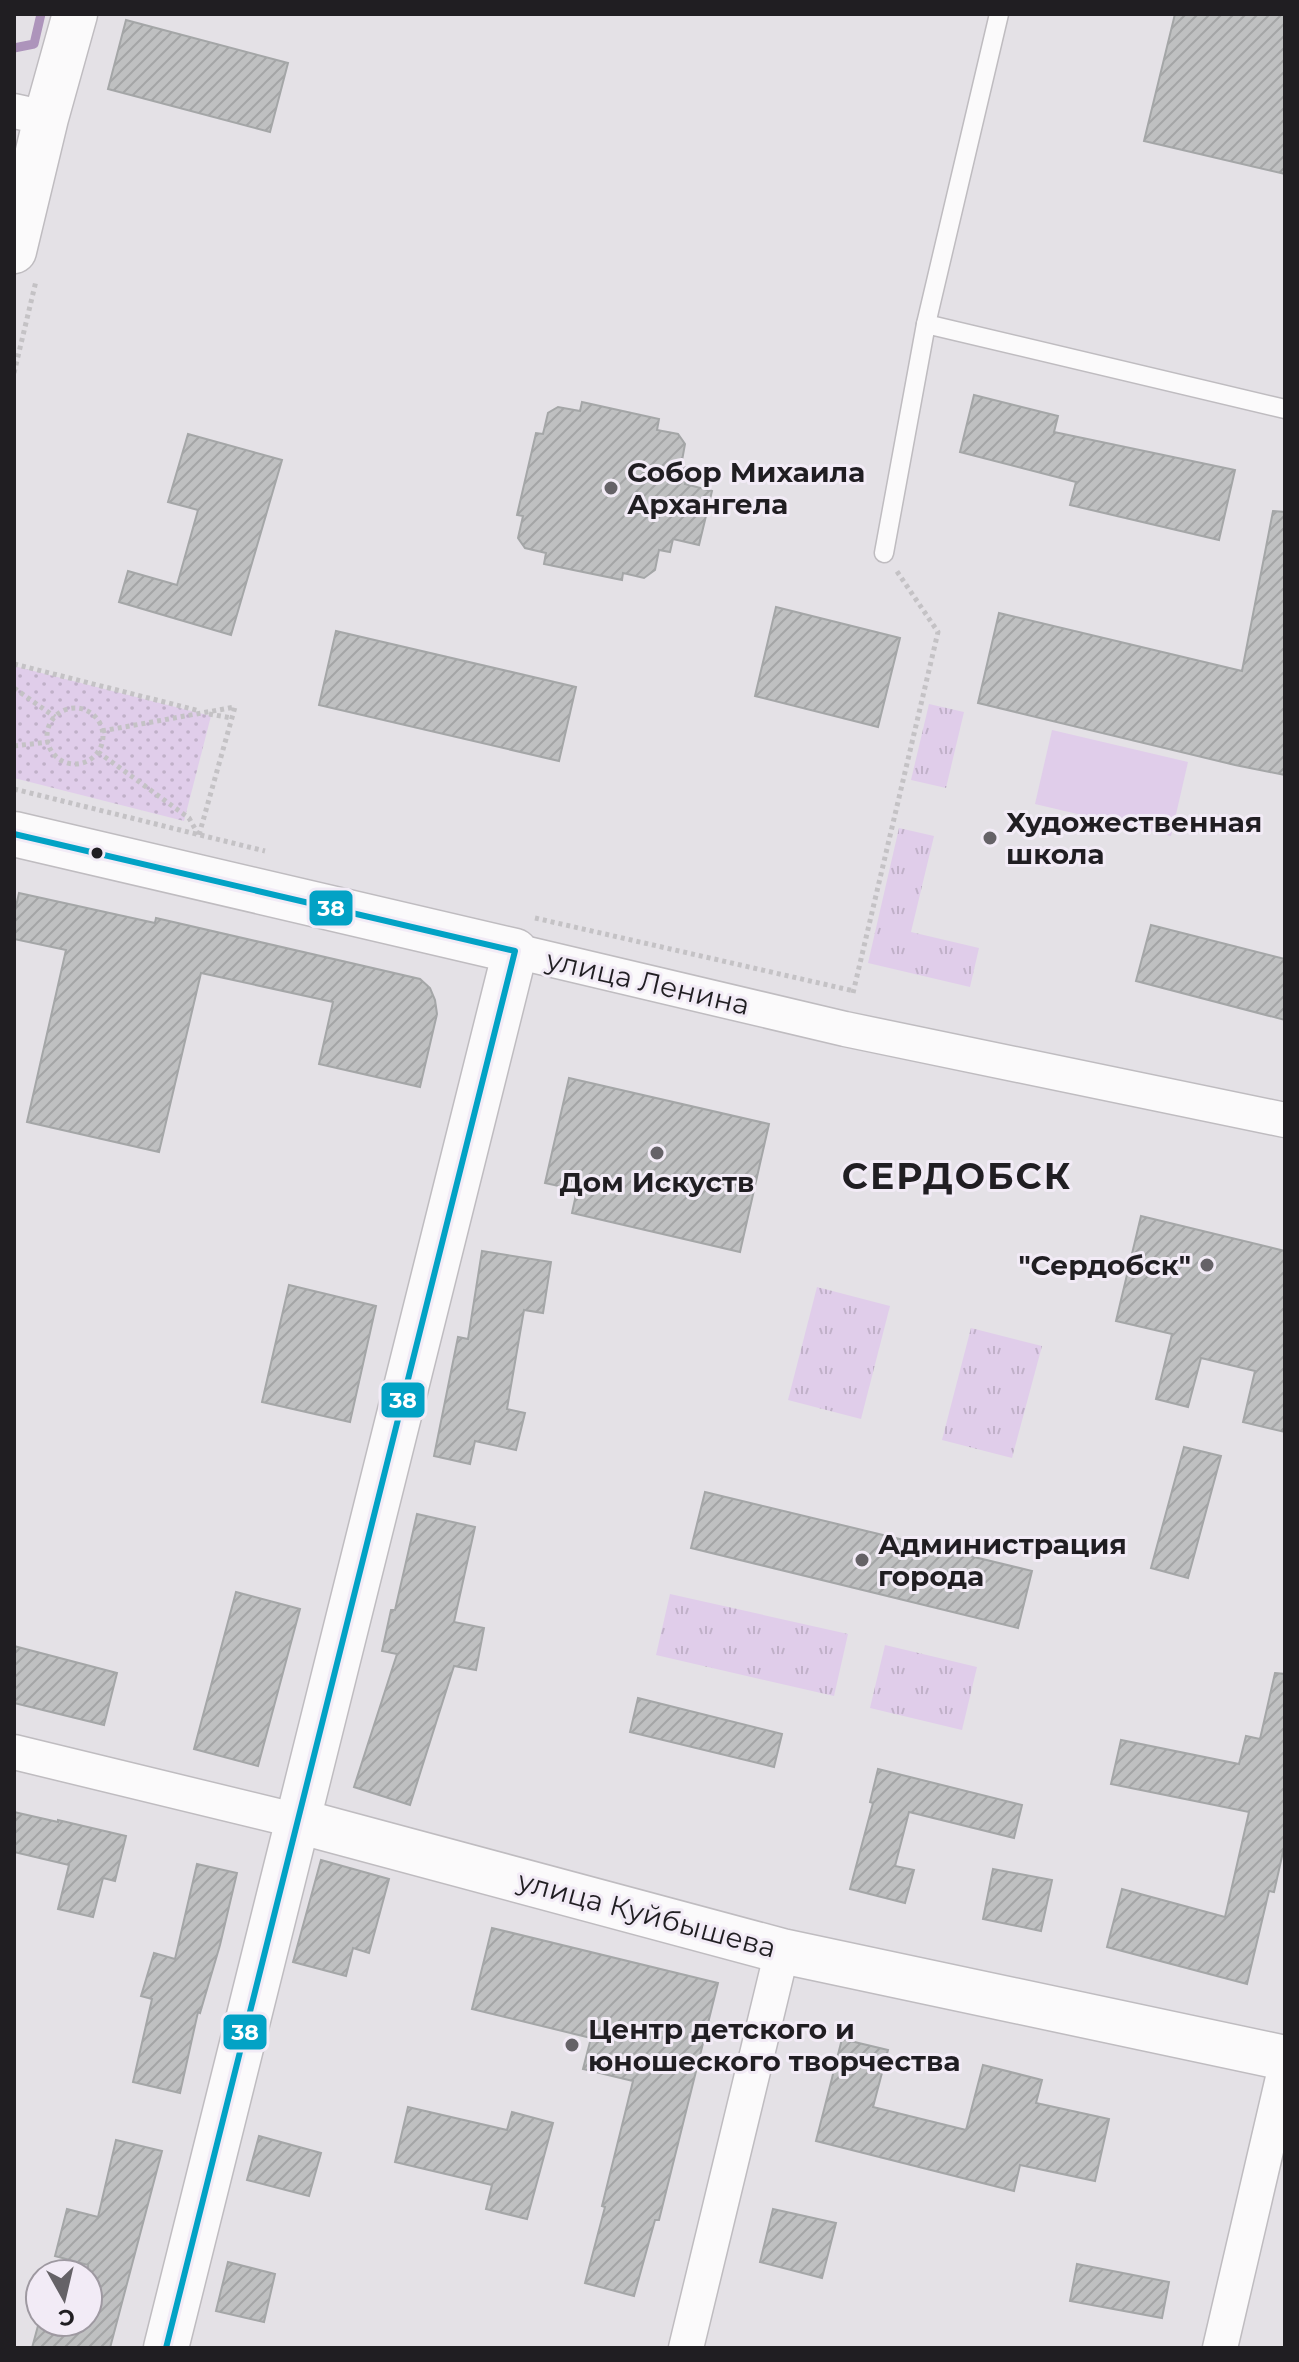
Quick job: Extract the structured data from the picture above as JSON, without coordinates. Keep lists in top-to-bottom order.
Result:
{
  "streets": {
    "street": ["улица Ленина", "улица Куйбышева"]
  },
  "districts": ["СЕРДОБСК"],
  "places": [
    "Собор Михаила Архангела",
    "Художественная школа",
    "Дом Искуств",
    "\"Сердобск\"",
    "Администрация города",
    "Центр детского и юношеского творчества"
  ],
  "lines": ["transit line 38"],
  "north": "bottom"
}
